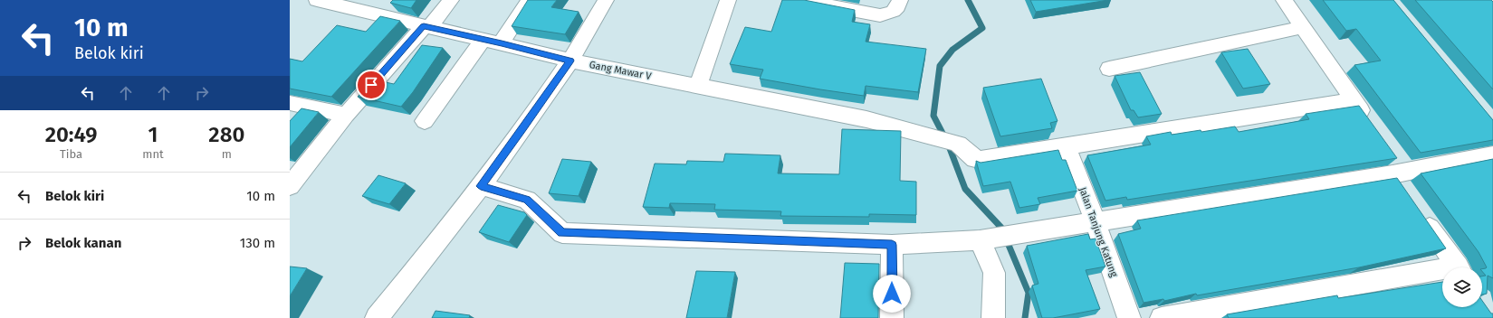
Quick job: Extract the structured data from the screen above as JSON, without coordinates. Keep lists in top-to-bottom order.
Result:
{
  "streets": {
    "street": ["Gang Mawar V", "Jalan Tanjung Katung"]
  },
  "crossings": [
    ["Gang Mawar V", "Jalan Tanjung Katung"]
  ],
  "page": {
    "turn": ["10 m", "Belok kiri"],
    "eta": [
      "20:49",
      "Tiba",
      "1",
      "mnt",
      "280",
      "m"
    ],
    "list": [
      {
        "name": "Belok kiri",
        "value": "10 m"
      },
      {
        "name": "Belok kanan",
        "value": "130 m"
      }
    ]
  }
}
